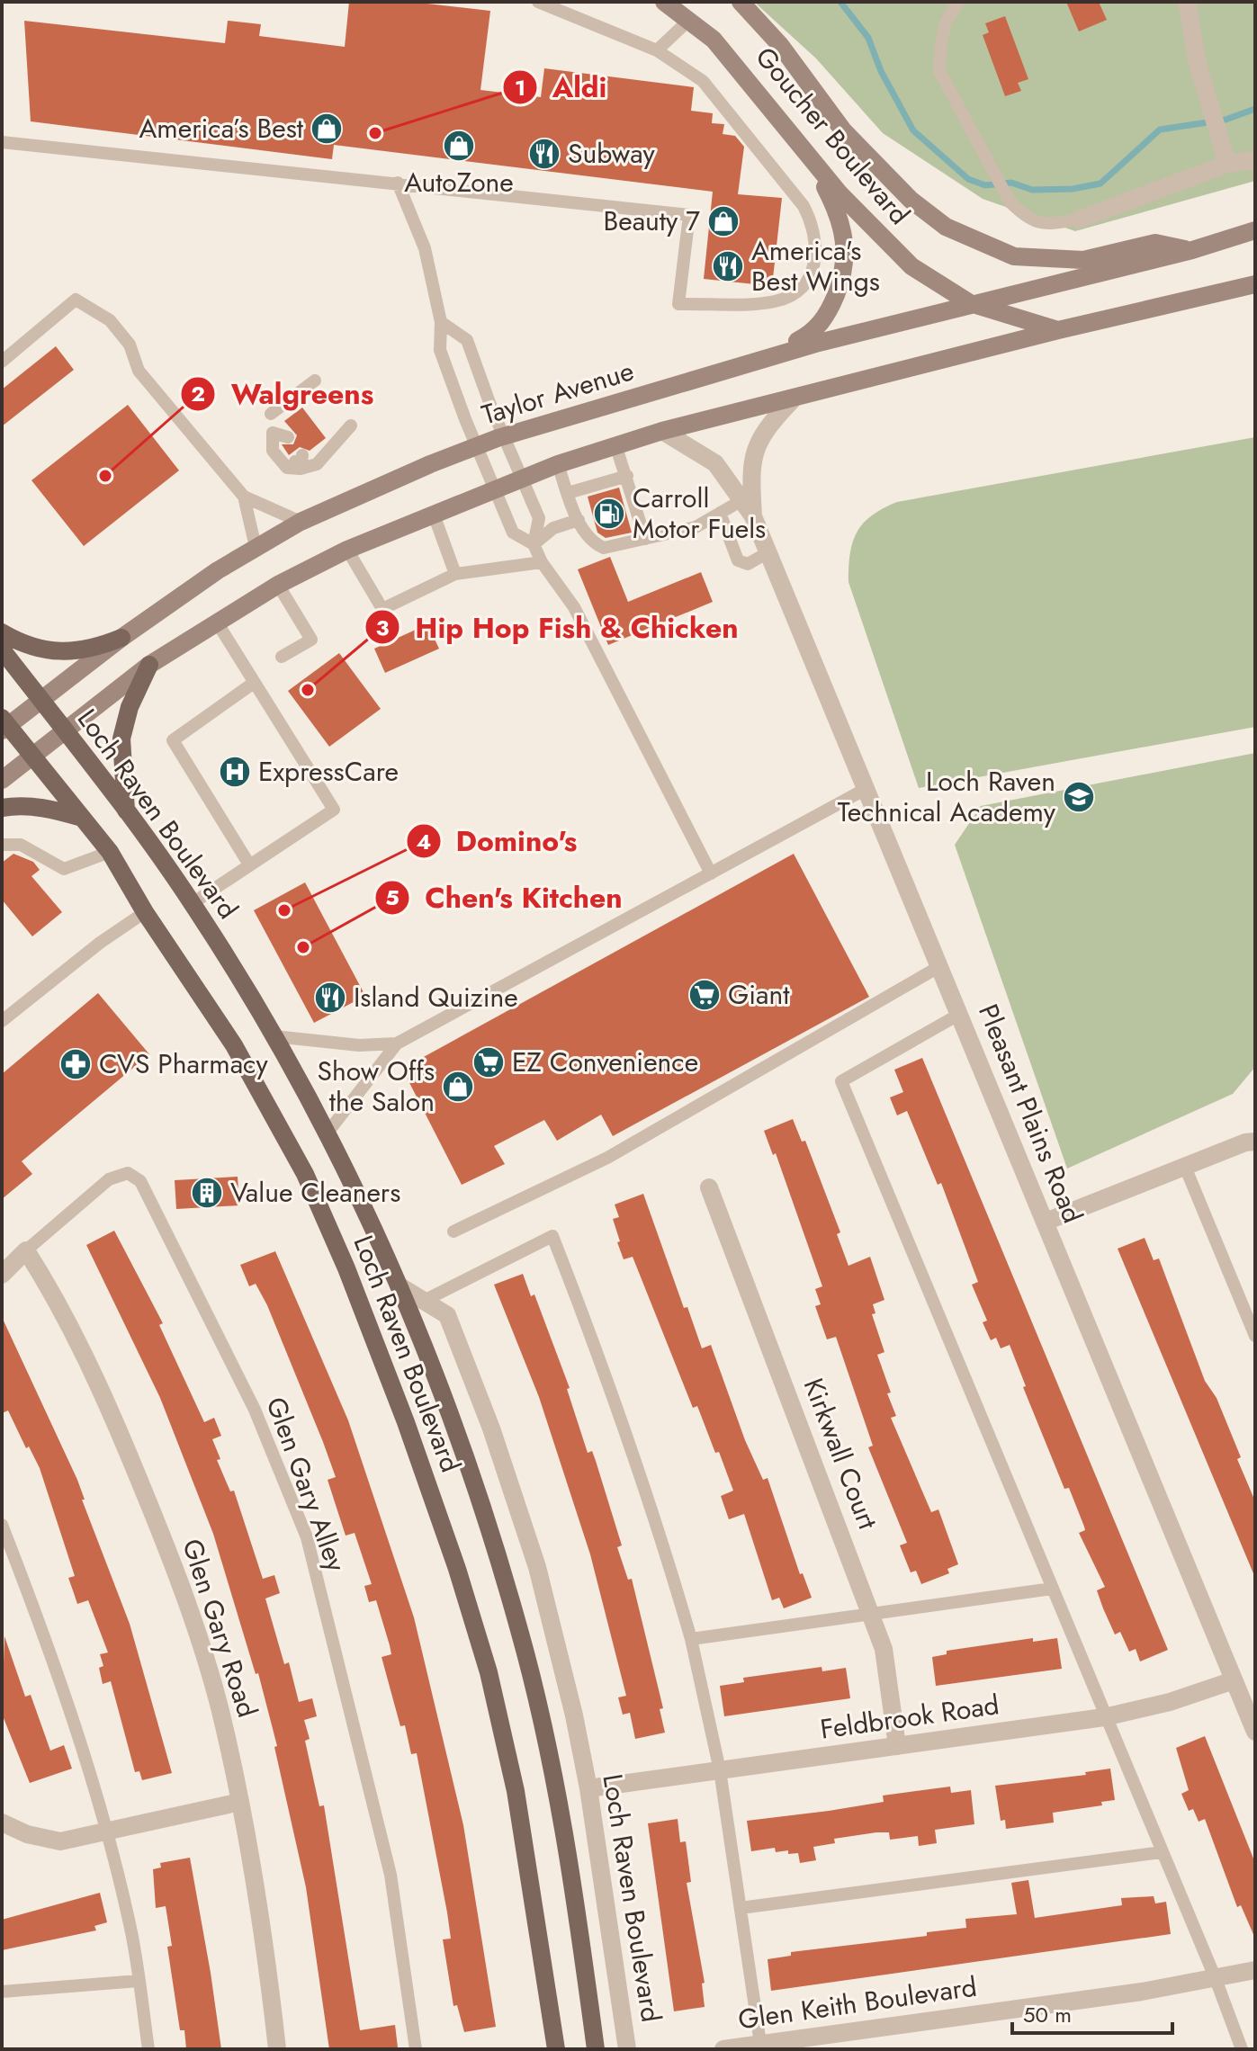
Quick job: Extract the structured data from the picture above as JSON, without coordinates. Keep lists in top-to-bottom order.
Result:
{
  "streets": {
    "main road": ["Goucher Boulevard", "Taylor Avenue", "Loch Raven Boulevard"],
    "street": [
      "Pleasant Plains Road",
      "Kirkwall Court",
      "Glen Gary Road",
      "Feldbrook Road",
      "Glen Keith Boulevard"
    ],
    "lane": ["Glen Gary Alley"]
  },
  "crossings": [
    ["Goucher Boulevard", "Taylor Avenue"],
    ["Taylor Avenue", "Loch Raven Boulevard"],
    ["Loch Raven Boulevard", "Feldbrook Road"],
    ["Pleasant Plains Road", "Feldbrook Road"],
    ["Kirkwall Court", "Feldbrook Road"],
    ["Glen Gary Alley", "Glen Gary Road"]
  ],
  "places": {
    "shop": [
      "America’s Best",
      "AutoZone",
      "Beauty 7",
      "Show Offs the Salon"
    ],
    "other": [
      "Aldi",
      "Walgreens",
      "Hip Hop Fish & Chicken",
      "Domino's",
      "Chen's Kitchen"
    ],
    "restaurant": ["Subway", "America's Best Wings", "Island Quizine"],
    "fuel station": ["Carroll Motor Fuels"],
    "hospital": ["ExpressCare"],
    "school or university": ["Loch Raven Technical Academy"],
    "supermarket": ["Giant", "EZ Convenience"],
    "pharmacy": ["CVS Pharmacy"],
    "building": ["Value Cleaners"]
  },
  "scale_bar": "50 m"
}
